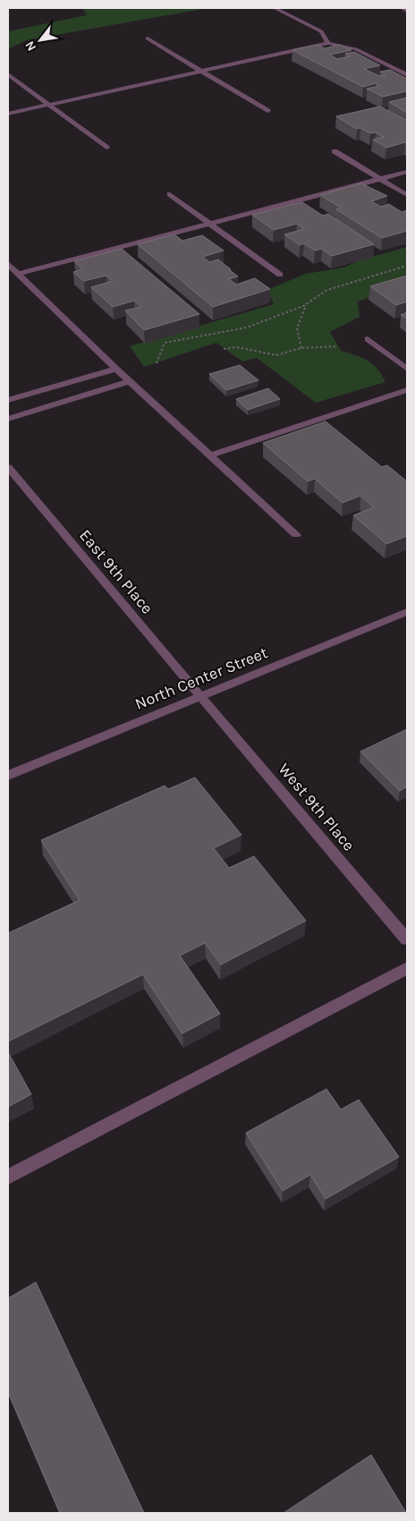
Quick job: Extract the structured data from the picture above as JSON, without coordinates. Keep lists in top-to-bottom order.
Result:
{
  "streets": {
    "street": ["East 9th Place", "North Center Street", "West 9th Place"]
  },
  "crossings": [
    ["East 9th Place", "North Center Street"],
    ["East 9th Place", "West 9th Place"],
    ["North Center Street", "West 9th Place"]
  ],
  "north": "bottom left"
}
